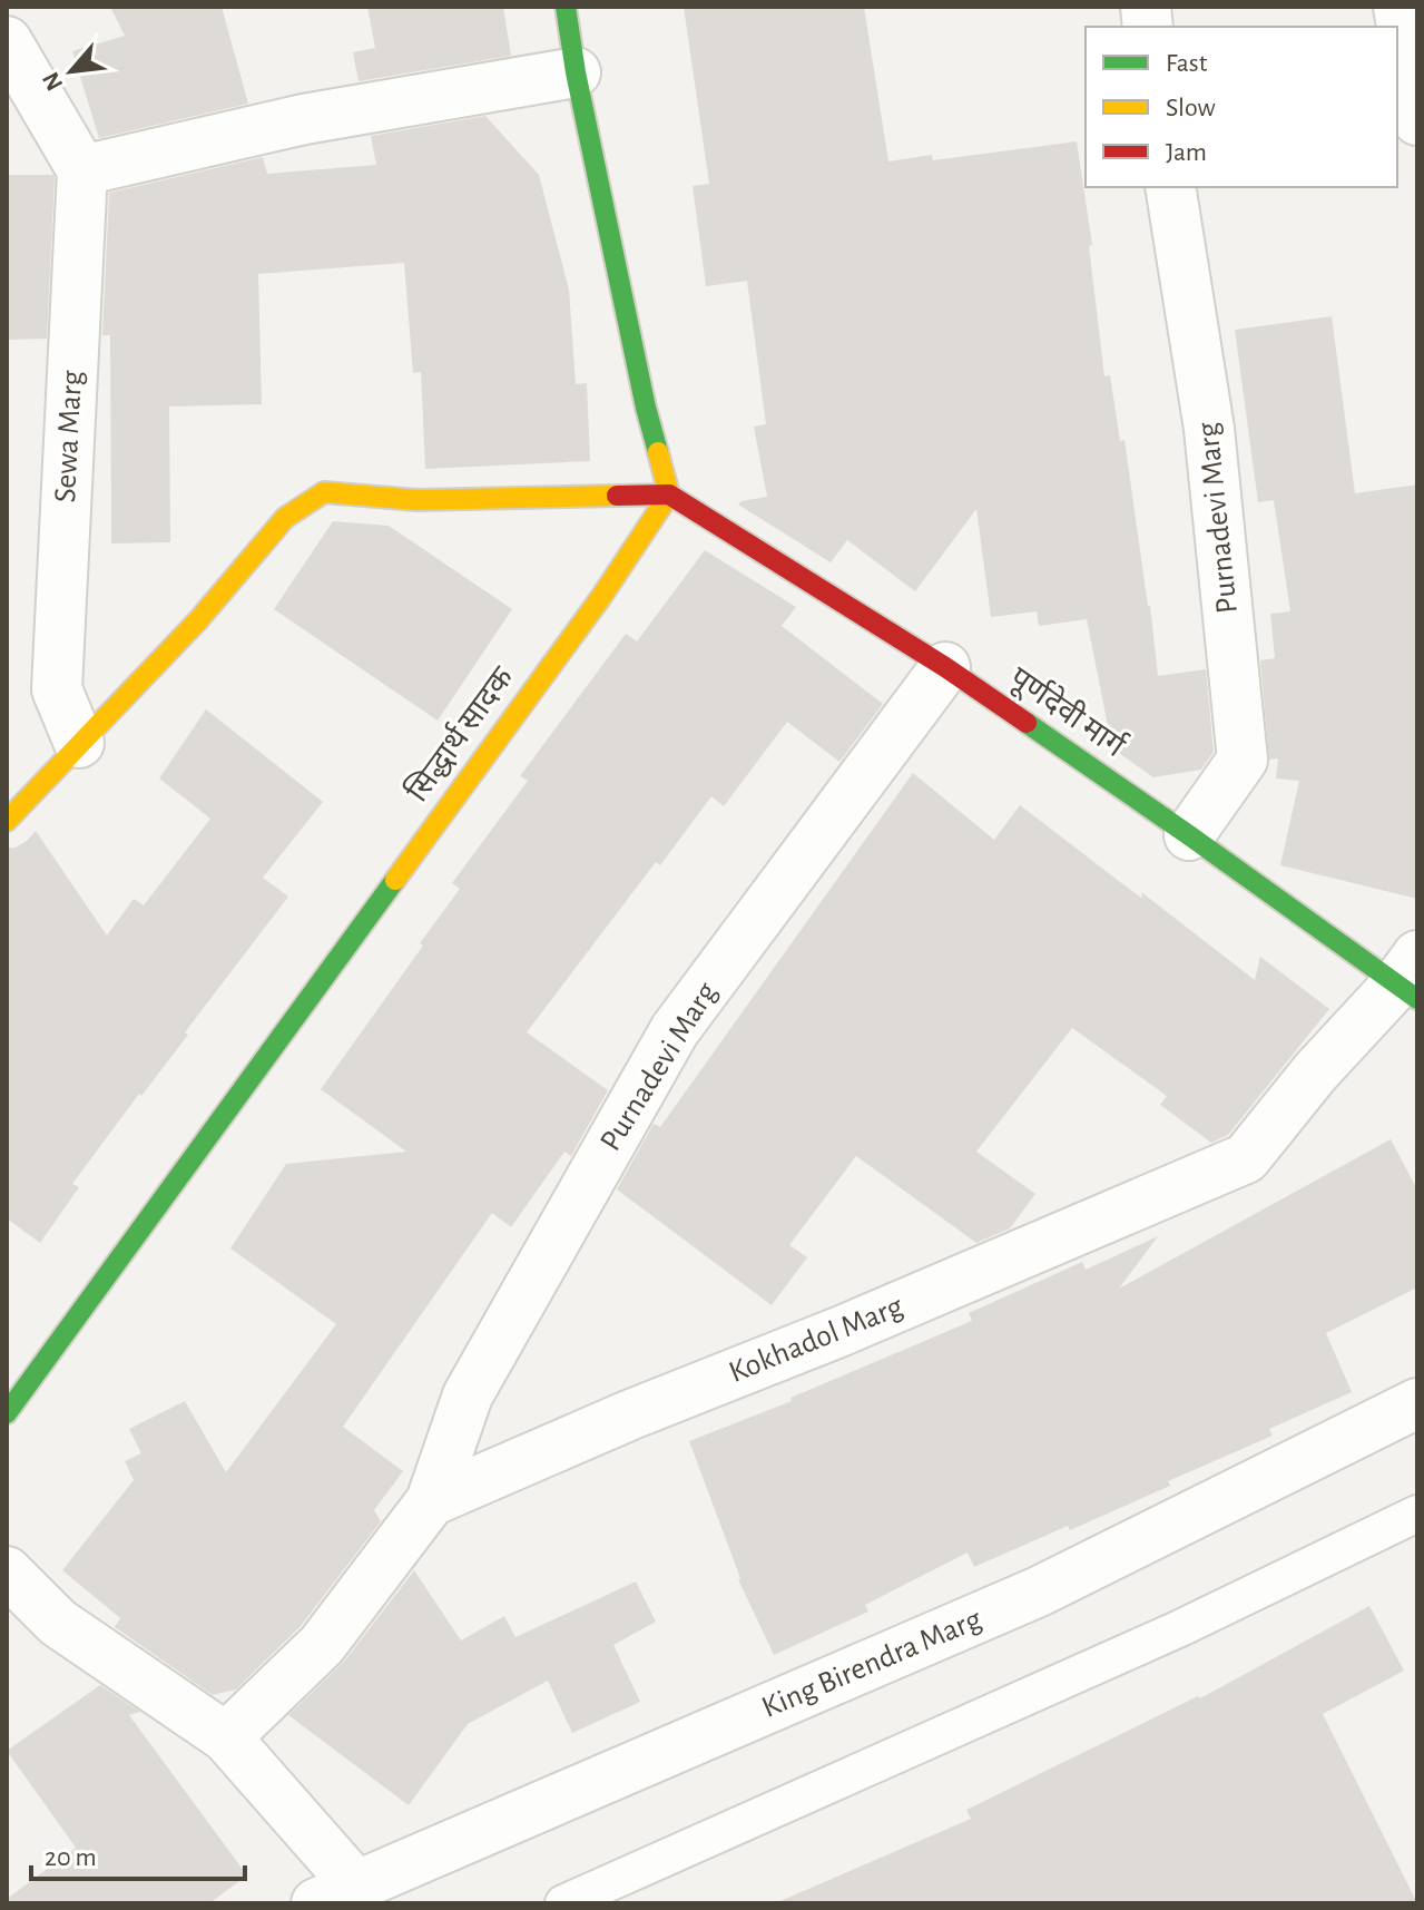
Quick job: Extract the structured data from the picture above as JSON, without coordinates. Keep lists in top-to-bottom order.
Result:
{
  "streets": {
    "street": [
      "Sewa Marg",
      "Purnadevi Marg",
      "पूर्णदेवी मार्ग",
      "सिद्धार्थ सादक",
      "Kokhadol Marg",
      "King Birendra Marg"
    ]
  },
  "crossings": [
    ["Purnadevi Marg", "पूर्णदेवी मार्ग"],
    ["Purnadevi Marg", "Kokhadol Marg"],
    ["पूर्णदेवी मार्ग", "सिद्धार्थ सादक"],
    ["पूर्णदेवी मार्ग", "Kokhadol Marg"]
  ],
  "legend": ["Fast", "Slow", "Jam"],
  "scale_bar": "20 m",
  "north": "bottom left"
}
